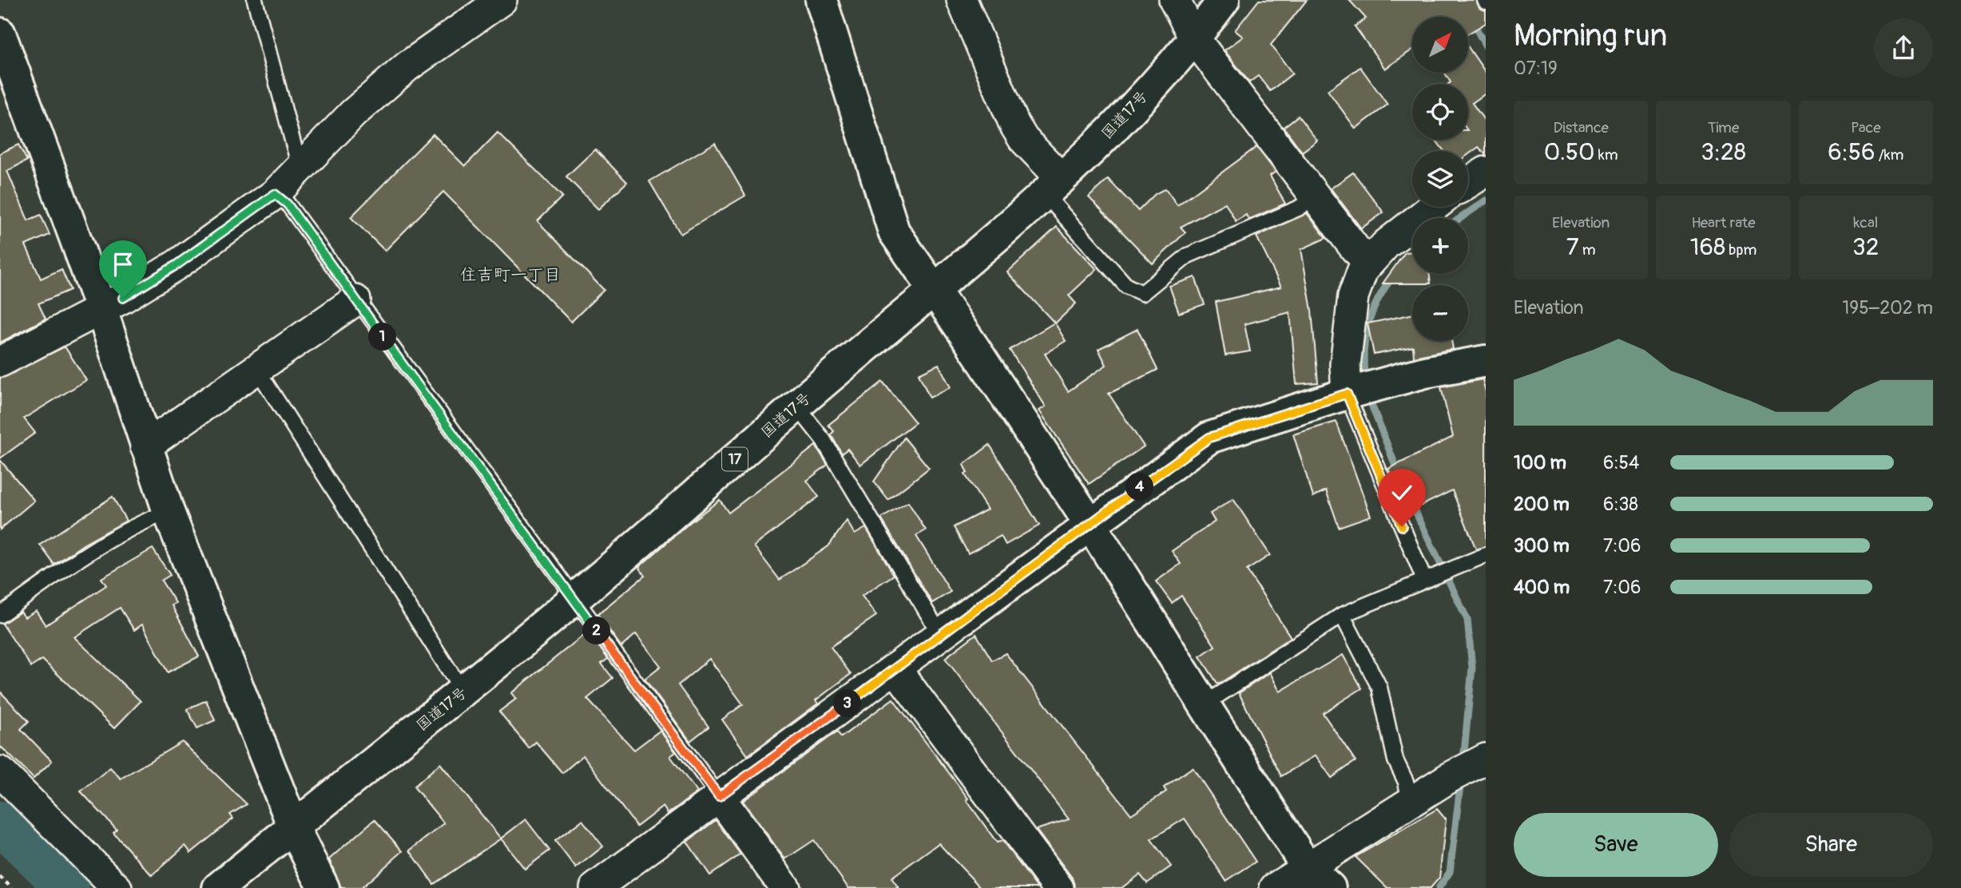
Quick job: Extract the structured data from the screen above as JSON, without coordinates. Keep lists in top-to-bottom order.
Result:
{
  "streets": {
    "main road": ["国道17号", "17"]
  },
  "districts": ["住吉町一丁目"],
  "north": "top right",
  "page": {
    "heading": ["Morning run", "07:19"],
    "map_buttons": ["+", "−"],
    "stats": [
      ["Distance", "0.50 km"],
      ["Time", "3:28"],
      ["Pace", "6:56 /km"],
      ["Elevation", "7 m"],
      ["Heart rate", "168 bpm"],
      ["kcal", "32"]
    ],
    "chart": ["Elevation", "195–202 m"],
    "pins": [
      "1",
      "4",
      "2",
      "3"
    ],
    "list": [
      {
        "name": "100 m",
        "note": "6:54"
      },
      {
        "name": "200 m",
        "note": "6:38"
      },
      {
        "name": "300 m",
        "note": "7:06"
      },
      {
        "name": "400 m",
        "note": "7:06"
      }
    ],
    "buttons": ["Save", "Share"]
  }
}
